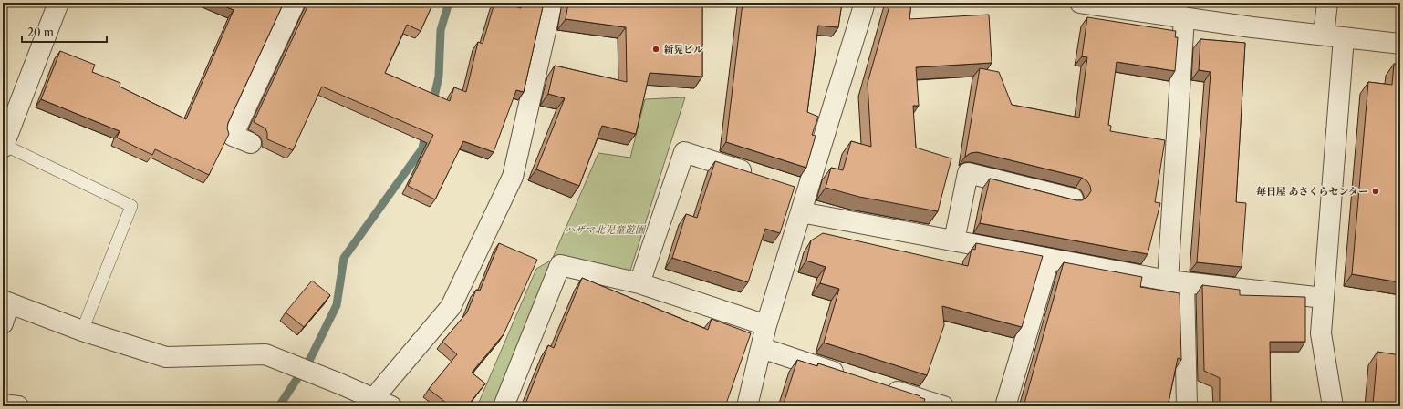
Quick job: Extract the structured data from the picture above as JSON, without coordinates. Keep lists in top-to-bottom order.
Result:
{
  "parks": ["ハザマ北児童遊園"],
  "places": ["新晃ビル", "毎日屋 あさくらセンター"],
  "scale_bar": "20 m"
}
